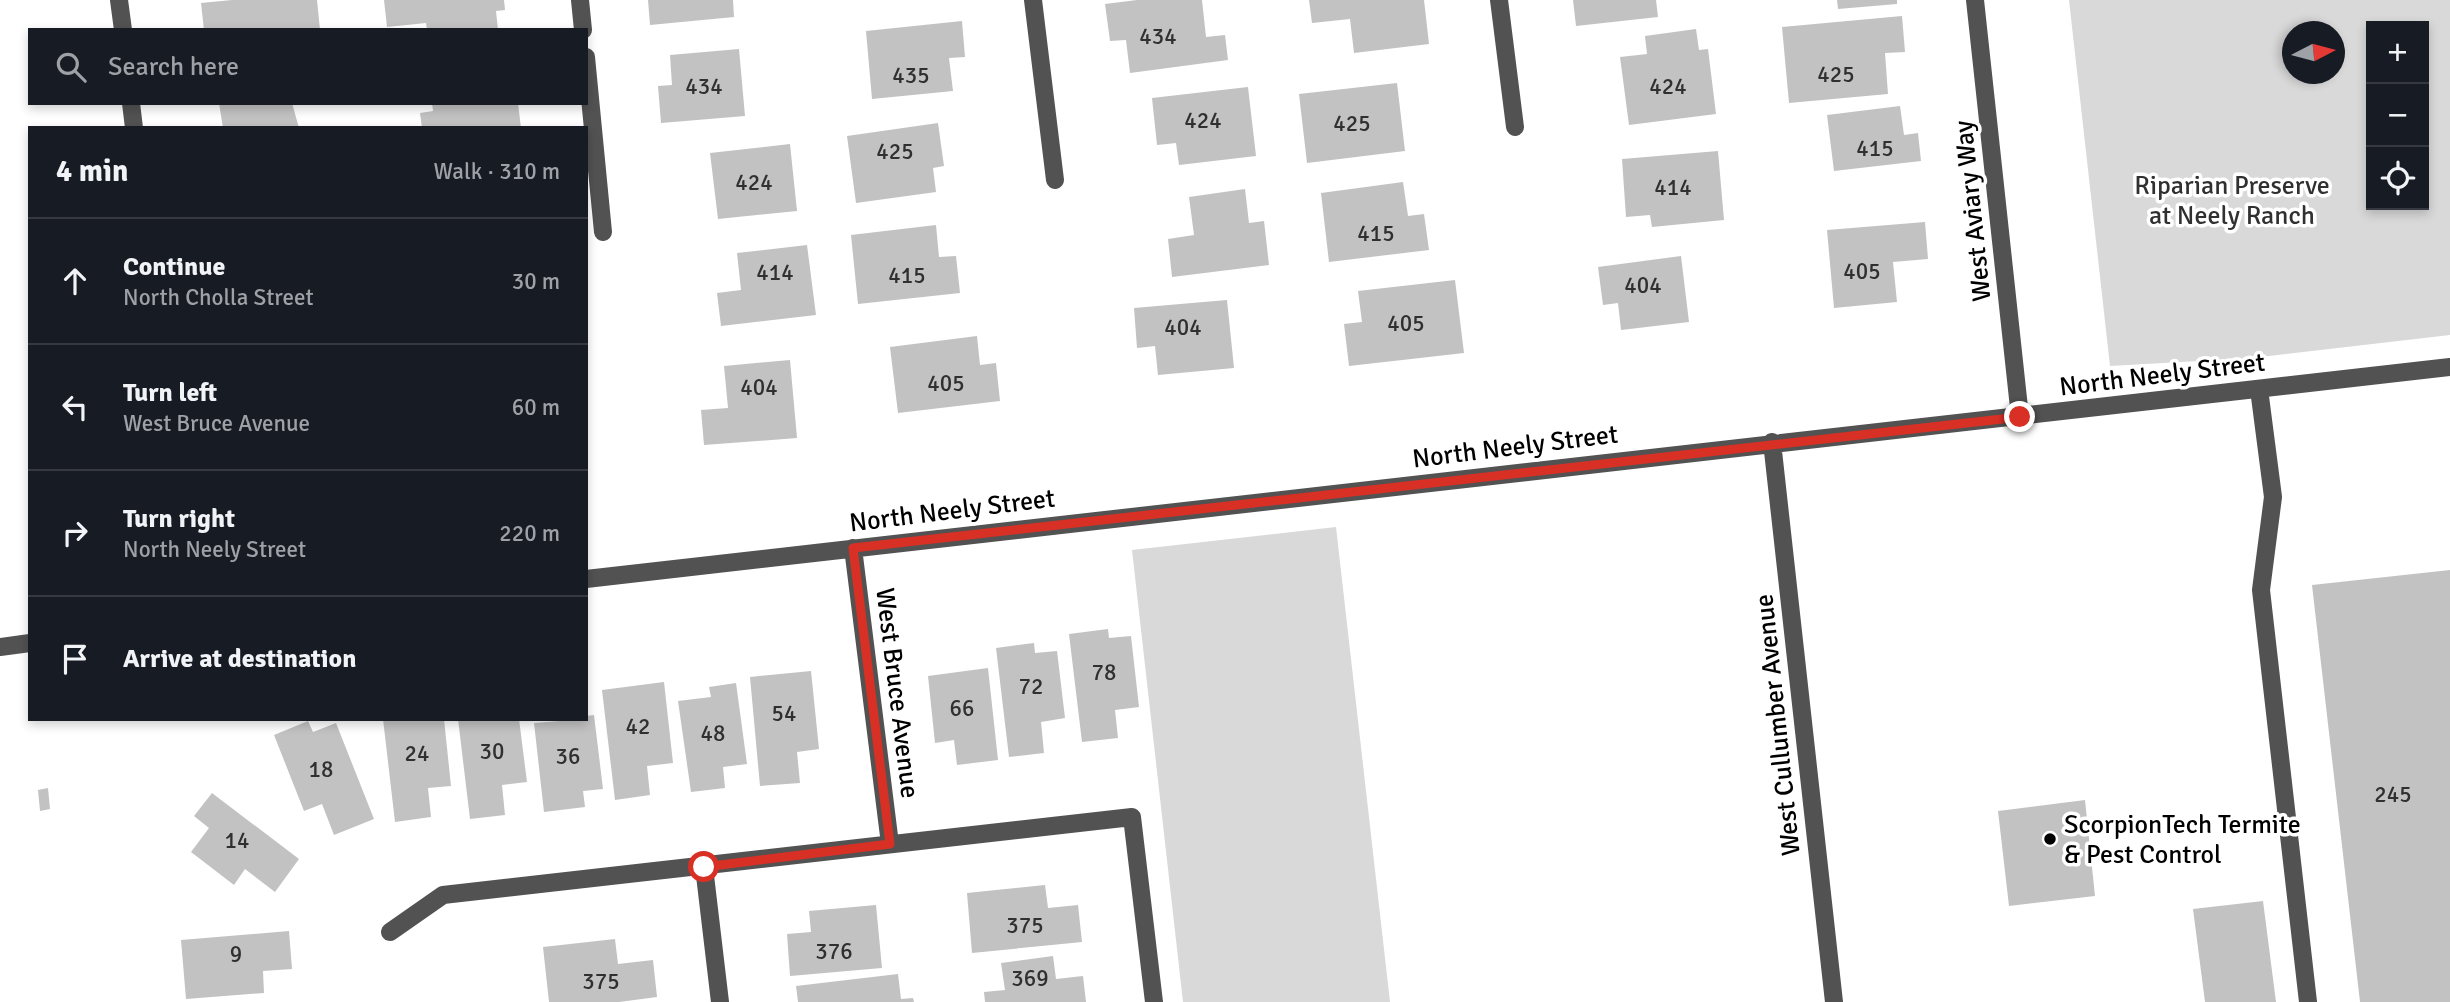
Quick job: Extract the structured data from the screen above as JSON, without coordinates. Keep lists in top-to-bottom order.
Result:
{
  "streets": {
    "street": [
      "West Aviary Way",
      "North Neely Street",
      "West Bruce Avenue",
      "West Cullumber Avenue"
    ]
  },
  "crossings": [
    ["West Aviary Way", "North Neely Street"],
    ["North Neely Street", "West Bruce Avenue"],
    ["North Neely Street", "West Cullumber Avenue"]
  ],
  "parks": ["Riparian Preserve at Neely Ranch"],
  "places": ["ScorpionTech Termite & Pest Control"],
  "house_numbers": [
    "434",
    "425",
    "435",
    "434",
    "424",
    "424",
    "425",
    "415",
    "425",
    "424",
    "414",
    "415",
    "405",
    "414",
    "415",
    "404",
    "405",
    "404",
    "405",
    "404",
    "78",
    "72",
    "66",
    "54",
    "42",
    "48",
    "30",
    "24",
    "36",
    "18",
    "245",
    "14",
    "375",
    "376",
    "9",
    "369",
    "375"
  ],
  "north": "right",
  "page": {
    "map_buttons": ["+", "−"],
    "search": "Search here",
    "heading": ["4 min", "Walk · 310 m"],
    "list": [
      ["Continue", "North Cholla Street", "30 m"],
      ["Turn left", "West Bruce Avenue", "60 m"],
      ["Turn right", "North Neely Street", "220 m"],
      "Arrive at destination"
    ]
  }
}
